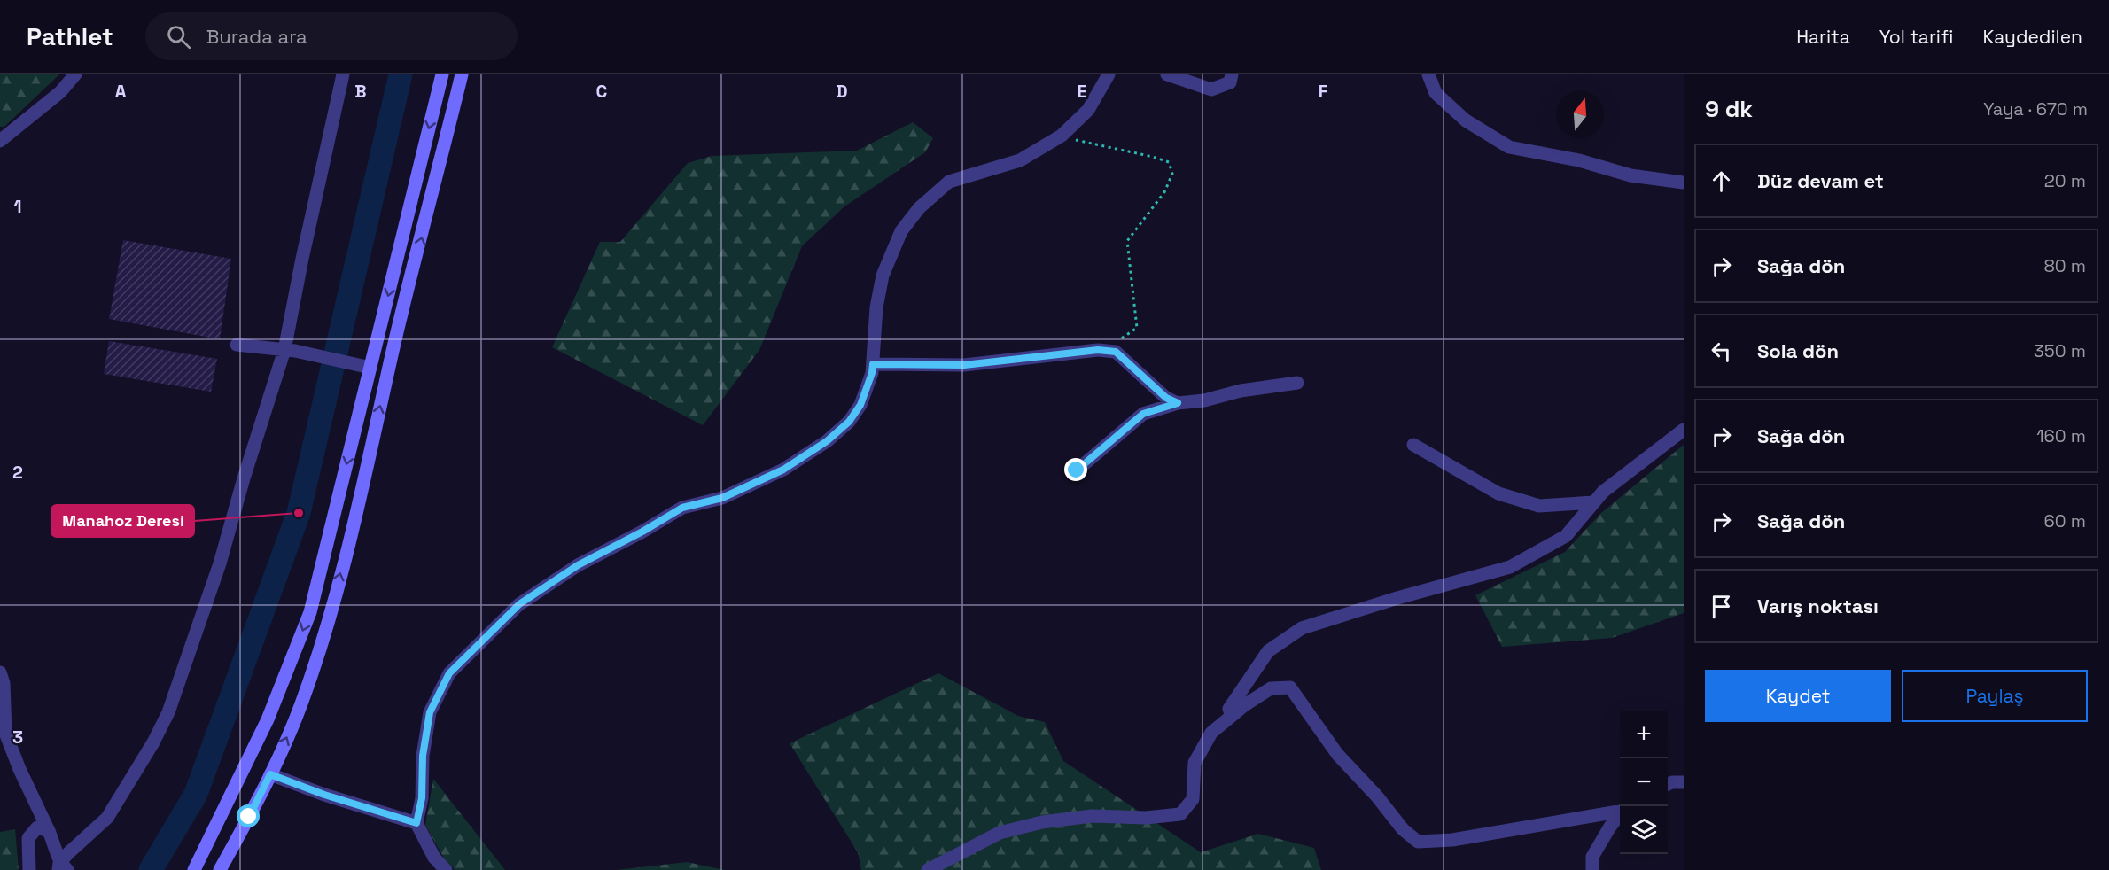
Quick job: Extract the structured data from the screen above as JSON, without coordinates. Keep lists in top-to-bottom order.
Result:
{
  "places": ["Manahoz Deresi"],
  "north": "top",
  "page": {
    "header": "Pathlet",
    "search": "Burada ara",
    "nav": ["Harita", "Yol tarifi", "Kaydedilen"],
    "heading": ["9 dk", "Yaya · 670 m"],
    "list": [
      ["Düz devam et", "20 m"],
      ["Sağa dön", "80 m"],
      ["Sola dön", "350 m"],
      ["Sağa dön", "160 m"],
      ["Sağa dön", "60 m"],
      "Varış noktası"
    ],
    "buttons": ["Kaydet", "Paylaş"],
    "map_buttons": ["+", "−"]
  },
  "grid": {
    "columns": [
      "A",
      "B",
      "C",
      "D",
      "E",
      "F"
    ],
    "rows": ["1", "2", "3"]
  }
}
